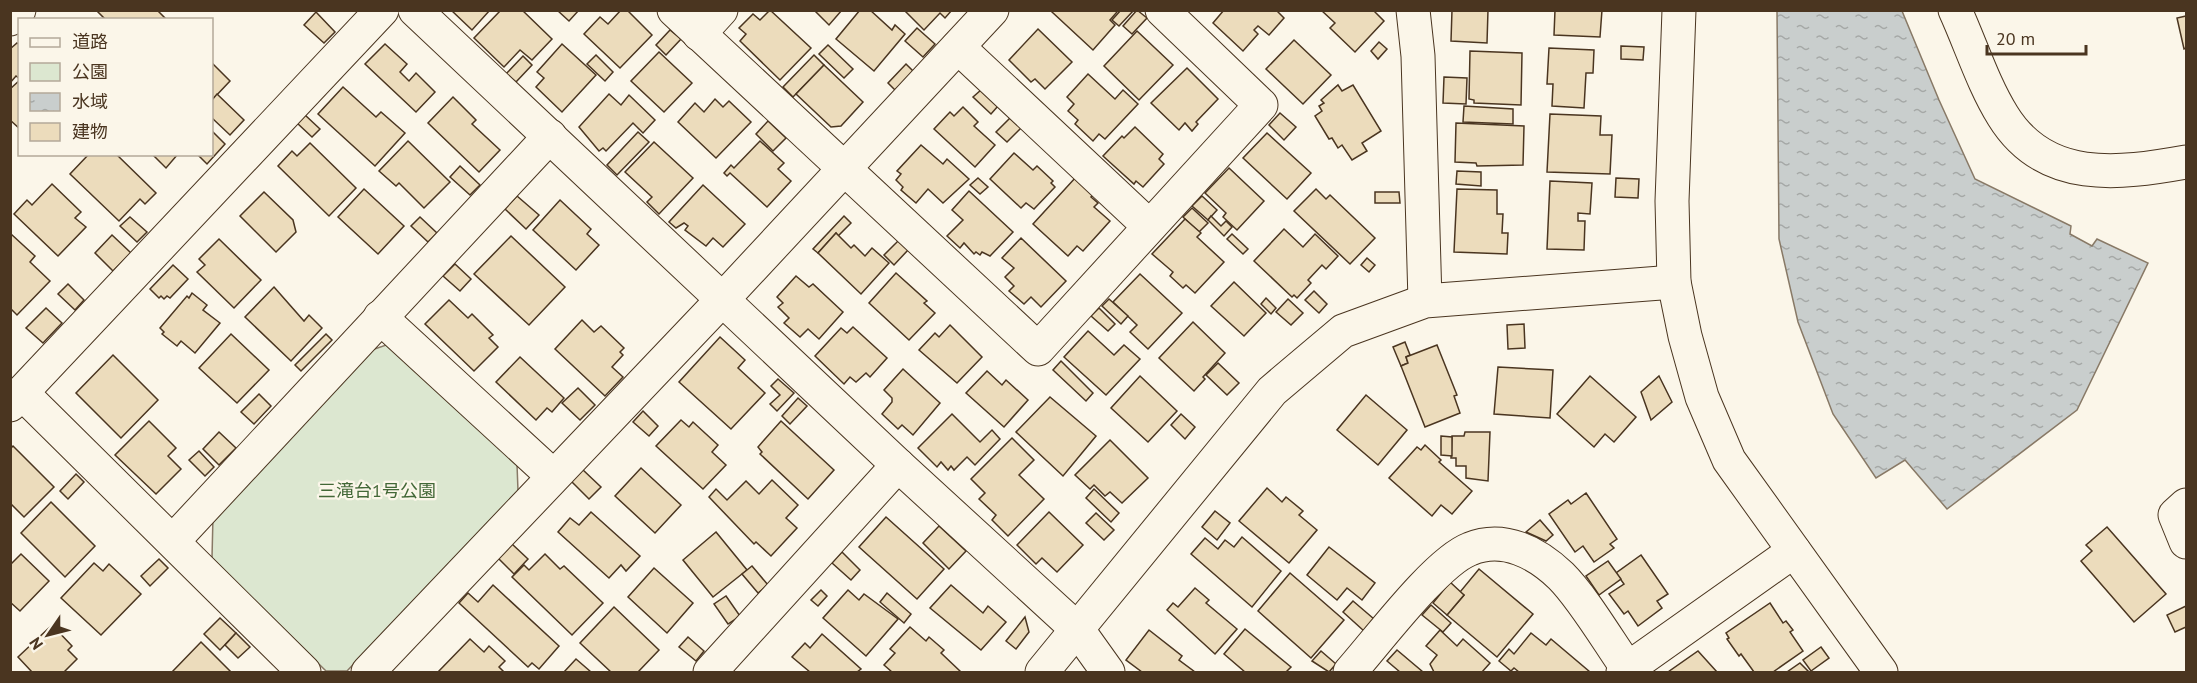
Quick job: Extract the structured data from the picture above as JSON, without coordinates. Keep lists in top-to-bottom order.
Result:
{
  "parks": ["三滝台1号公園"],
  "legend": [
    "道路",
    "公園",
    "水域",
    "建物"
  ],
  "scale_bar": "20 m",
  "north": "bottom left"
}
